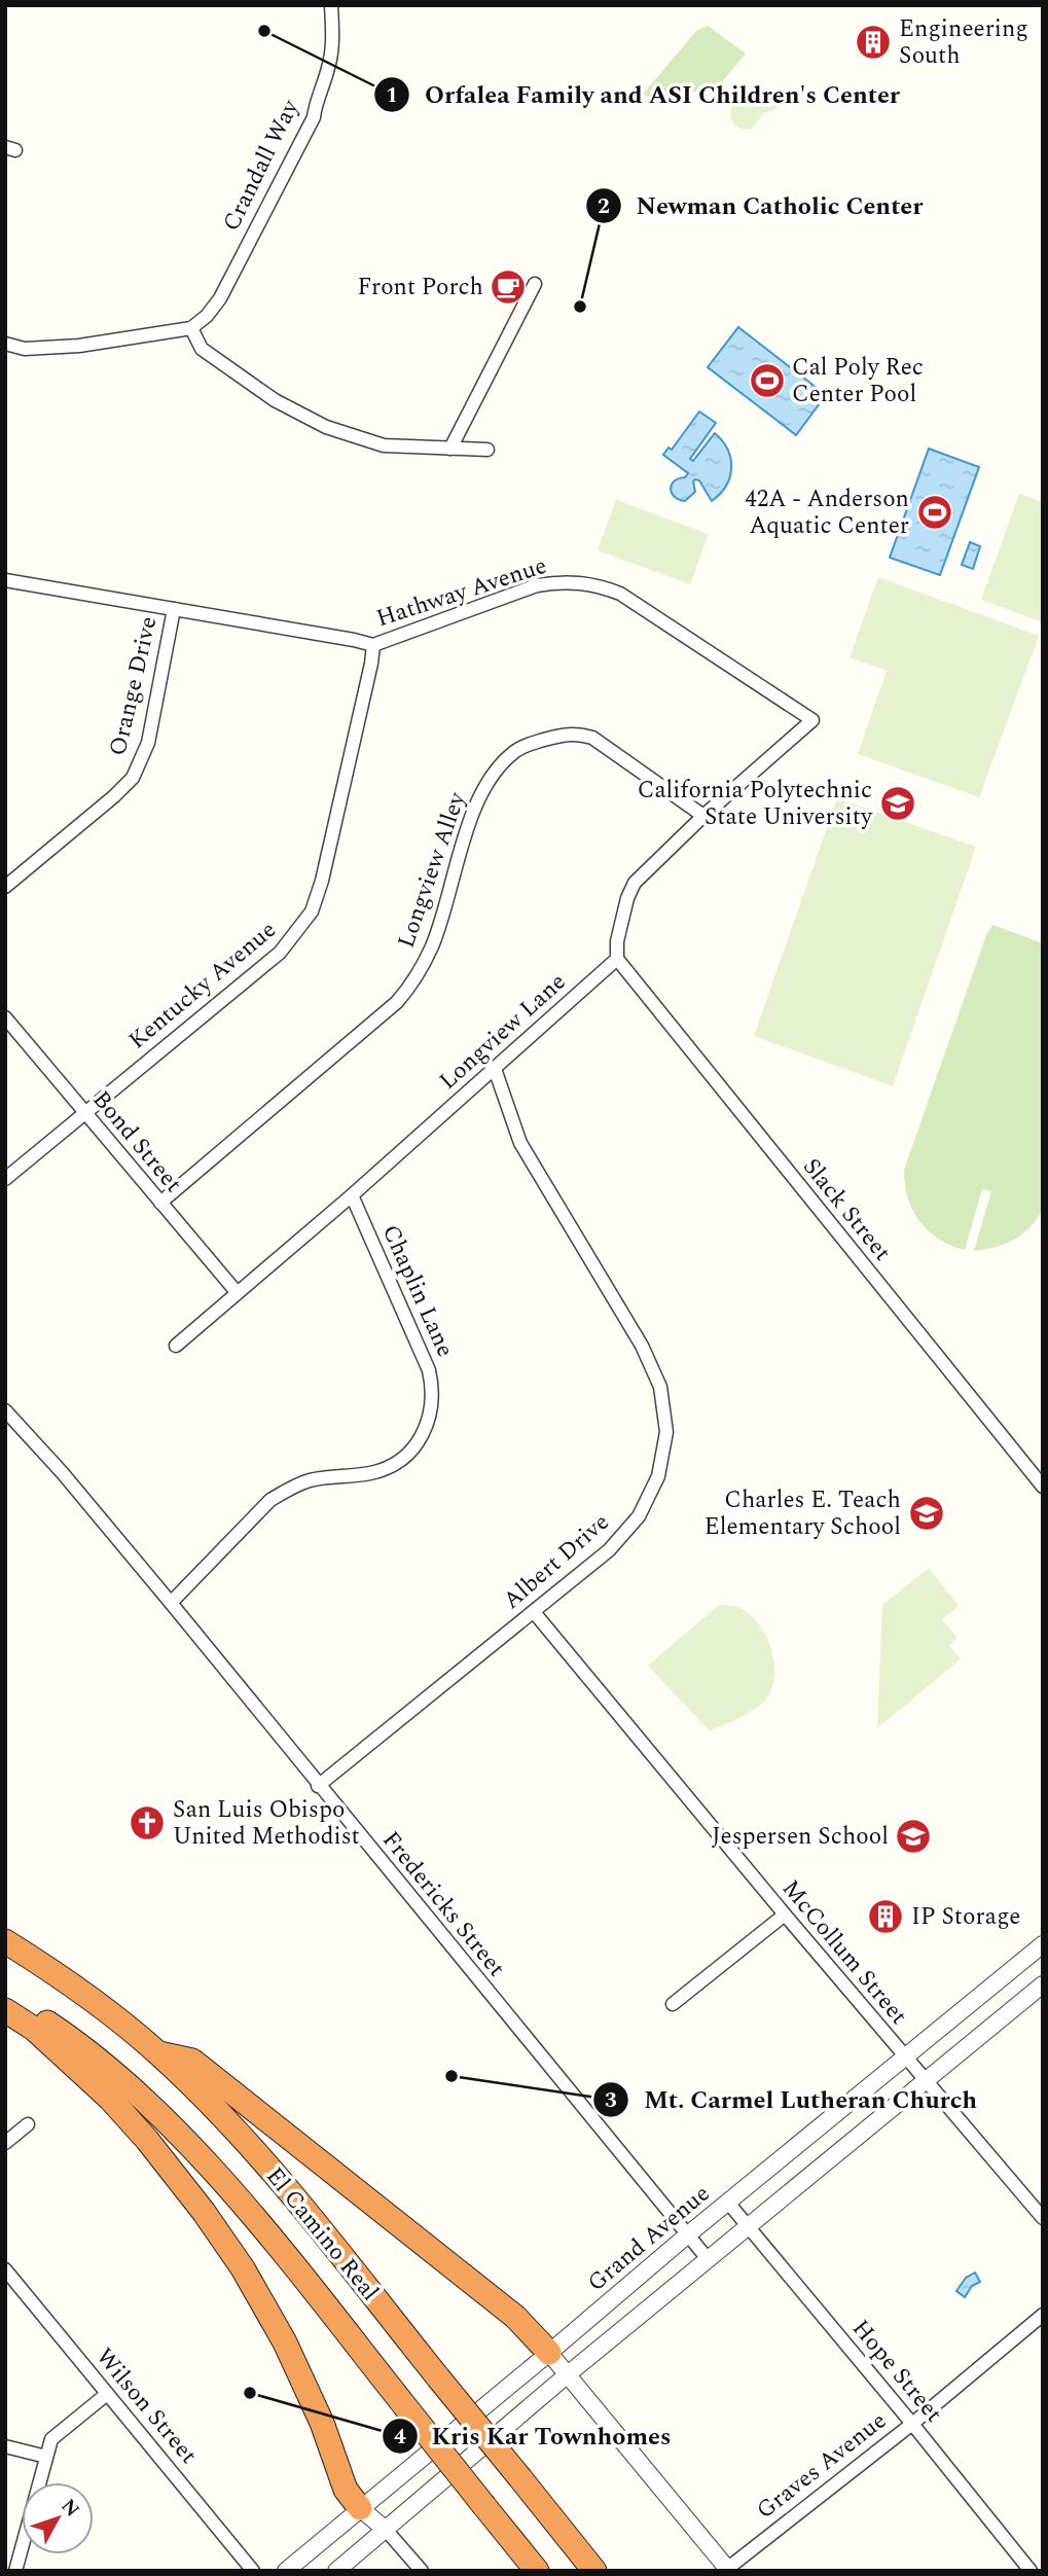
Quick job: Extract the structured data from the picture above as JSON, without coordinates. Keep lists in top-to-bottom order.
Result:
{
  "streets": {
    "highway": ["El Camino Real"],
    "street": [
      "Crandall Way",
      "Hathway Avenue",
      "Orange Drive",
      "Longview Alley",
      "Kentucky Avenue",
      "Longview Lane",
      "Bond Street",
      "Slack Street",
      "Chaplin Lane",
      "Albert Drive",
      "Fredericks Street",
      "McCollum Street",
      "Grand Avenue",
      "Hope Street",
      "Wilson Street",
      "Graves Avenue"
    ]
  },
  "crossings": [
    ["Hathway Avenue", "Orange Drive"],
    ["Hathway Avenue", "Longview Alley"],
    ["Hathway Avenue", "Kentucky Avenue"],
    ["Longview Alley", "Bond Street"],
    ["Kentucky Avenue", "Bond Street"],
    ["Longview Lane", "Bond Street"],
    ["Longview Lane", "Slack Street"],
    ["Longview Lane", "Chaplin Lane"],
    ["Longview Lane", "Albert Drive"],
    ["Chaplin Lane", "Fredericks Street"],
    ["Albert Drive", "Fredericks Street"],
    ["Albert Drive", "McCollum Street"],
    ["Fredericks Street", "Grand Avenue"],
    ["McCollum Street", "Grand Avenue"],
    ["Grand Avenue", "Hope Street"],
    ["Hope Street", "Graves Avenue"]
  ],
  "places": {
    "other": [
      "Orfalea Family and ASI Children's Center",
      "Newman Catholic Center",
      "Mt. Carmel Lutheran Church",
      "Kris Kar Townhomes"
    ],
    "building": ["Engineering South", "IP Storage"],
    "cafe": ["Front Porch"],
    "sports": ["Cal Poly Rec Center Pool", "42A - Anderson Aquatic Center"],
    "school or university": ["California Polytechnic State University", "Charles E. Teach Elementary School", "Jespersen School"],
    "church": ["San Luis Obispo United Methodist"]
  },
  "north": "top right"
}
